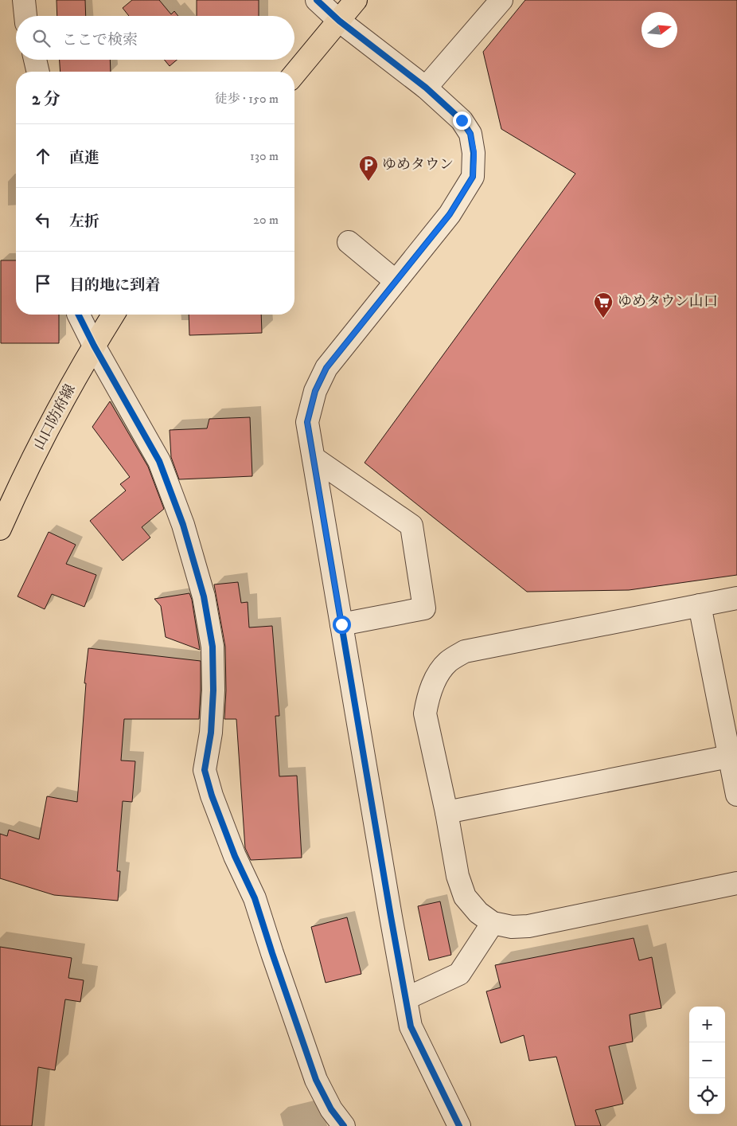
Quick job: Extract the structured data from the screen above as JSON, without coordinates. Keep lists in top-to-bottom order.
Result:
{
  "streets": {
    "main road": ["山口防府線"]
  },
  "places": {
    "parking": ["ゆめタウン"],
    "supermarket": ["ゆめタウン山口"]
  },
  "north": "right",
  "page": {
    "search": "ここで検索",
    "heading": ["2 分", "徒歩 · 150 m"],
    "list": [
      ["直進", "130 m"],
      ["左折", "20 m"],
      "目的地に到着"
    ],
    "map_buttons": ["+", "−"]
  }
}
